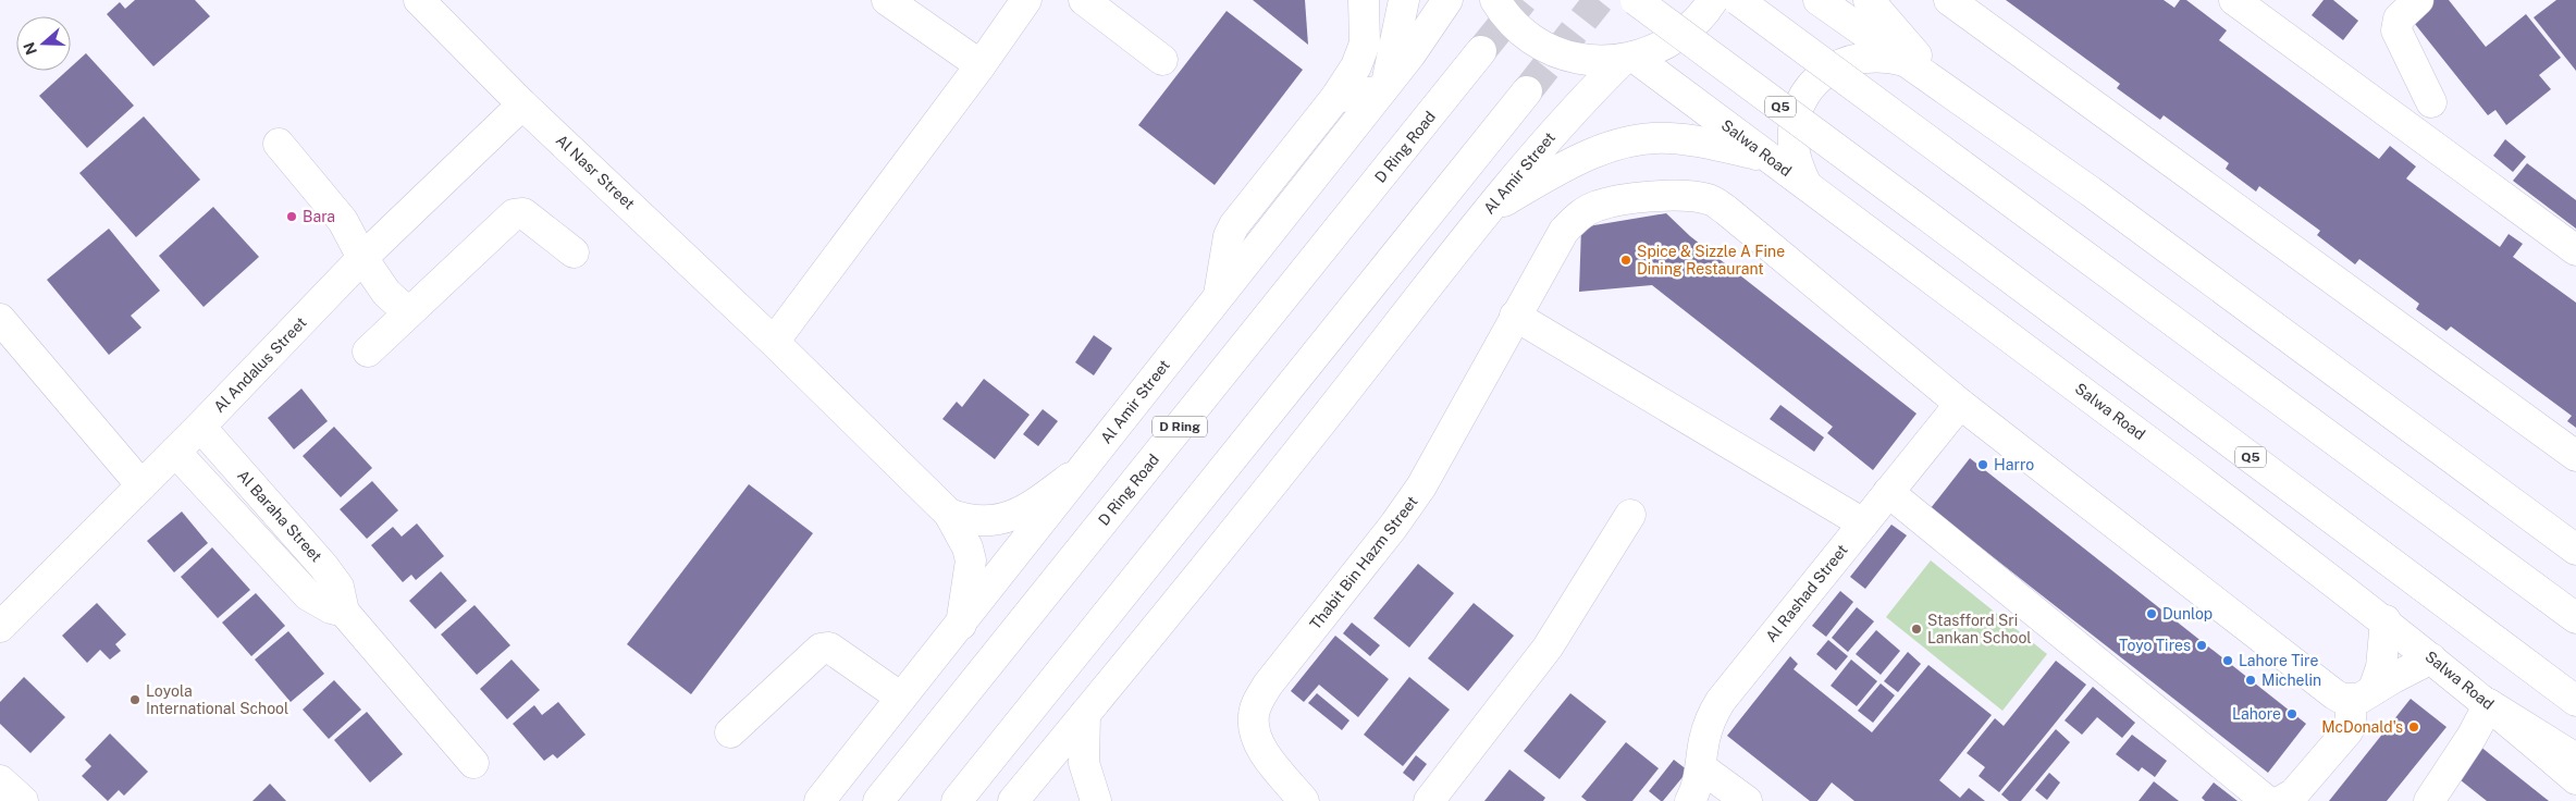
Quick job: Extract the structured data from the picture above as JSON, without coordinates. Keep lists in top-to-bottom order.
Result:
{
  "streets": {
    "main road": [
      "Q5",
      "D Ring Road",
      "Salwa Road",
      "Al Nasr Street",
      "Al Amir Street",
      "Al Andalus Street",
      "D Ring",
      "Al Baraha Street",
      "Thabit Bin Hazm Street",
      "Al Rashad Street"
    ]
  },
  "crossings": [
    ["Salwa Road", "Al Amir Street"],
    ["Al Nasr Street", "Al Amir Street"],
    ["Al Nasr Street", "Al Andalus Street"],
    ["Al Andalus Street", "Al Baraha Street"],
    ["Thabit Bin Hazm Street", "Al Rashad Street"]
  ],
  "places": [
    "Bara",
    "Spice & Sizzle A Fine Dining Restaurant",
    "Harro",
    "Dunlop",
    "Stasfford Sri Lankan School",
    "Toyo Tires",
    "Lahore Tire",
    "Michelin",
    "Loyola International School",
    "Lahore",
    "McDonald's"
  ],
  "north": "left"
}
